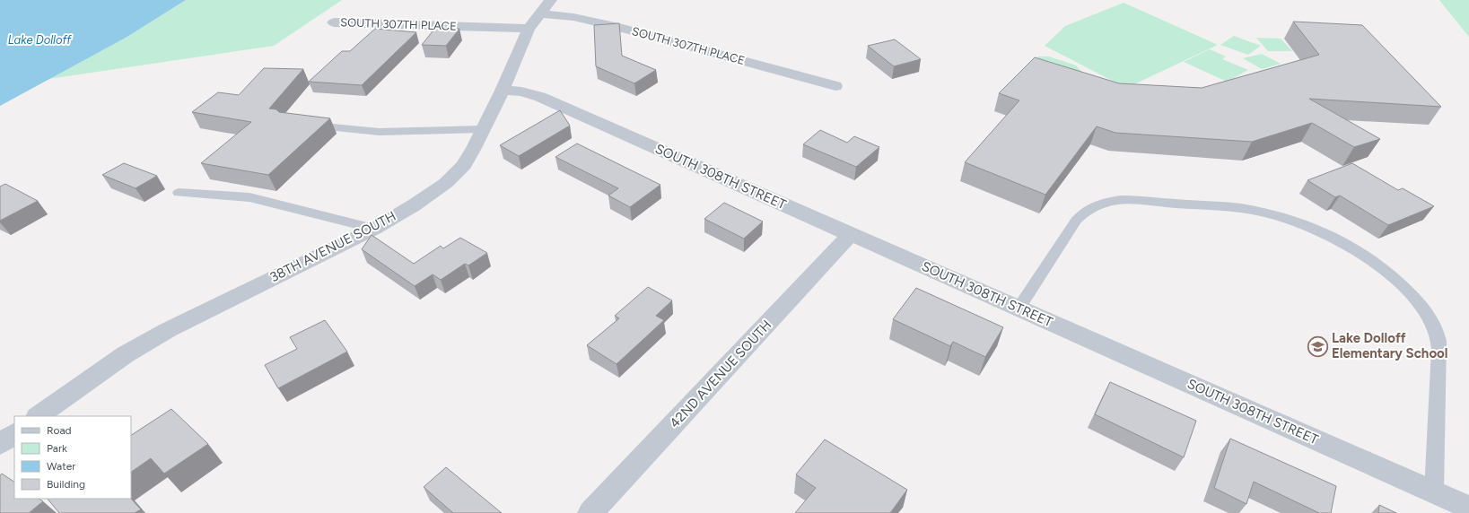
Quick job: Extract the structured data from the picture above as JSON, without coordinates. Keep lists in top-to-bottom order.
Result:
{
  "streets": {
    "street": [
      "SOUTH 307TH PLACE",
      "SOUTH 308TH STREET",
      "38TH AVENUE SOUTH",
      "42ND AVENUE SOUTH"
    ]
  },
  "crossings": [
    ["SOUTH 307TH PLACE", "38TH AVENUE SOUTH"],
    ["SOUTH 308TH STREET", "38TH AVENUE SOUTH"],
    ["SOUTH 308TH STREET", "42ND AVENUE SOUTH"]
  ],
  "water": ["Lake Dolloff"],
  "places": {
    "school or university": ["Lake Dolloff Elementary School"]
  },
  "legend": [
    "Road",
    "Park",
    "Water",
    "Building"
  ]
}
